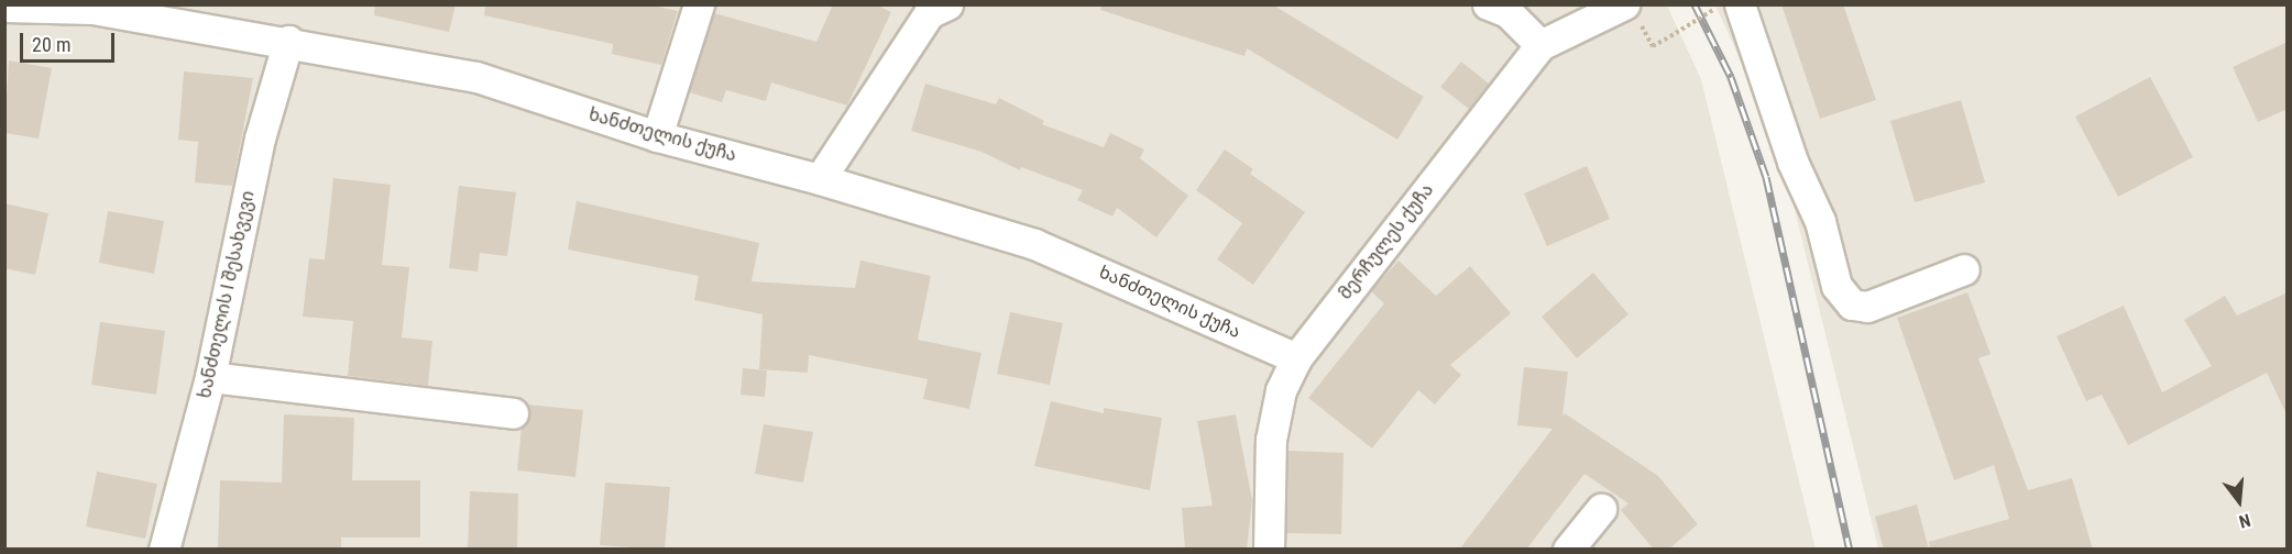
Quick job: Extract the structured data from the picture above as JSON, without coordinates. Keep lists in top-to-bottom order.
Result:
{
  "streets": {
    "street": ["ხანძთელის ქუჩა", "მერჩულეს ქუჩა", "ხანძთელის I შესახვევი"]
  },
  "crossings": [
    ["ხანძთელის ქუჩა", "მერჩულეს ქუჩა"],
    ["ხანძთელის ქუჩა", "ხანძთელის I შესახვევი"]
  ],
  "scale_bar": "20 m",
  "north": "bottom"
}
